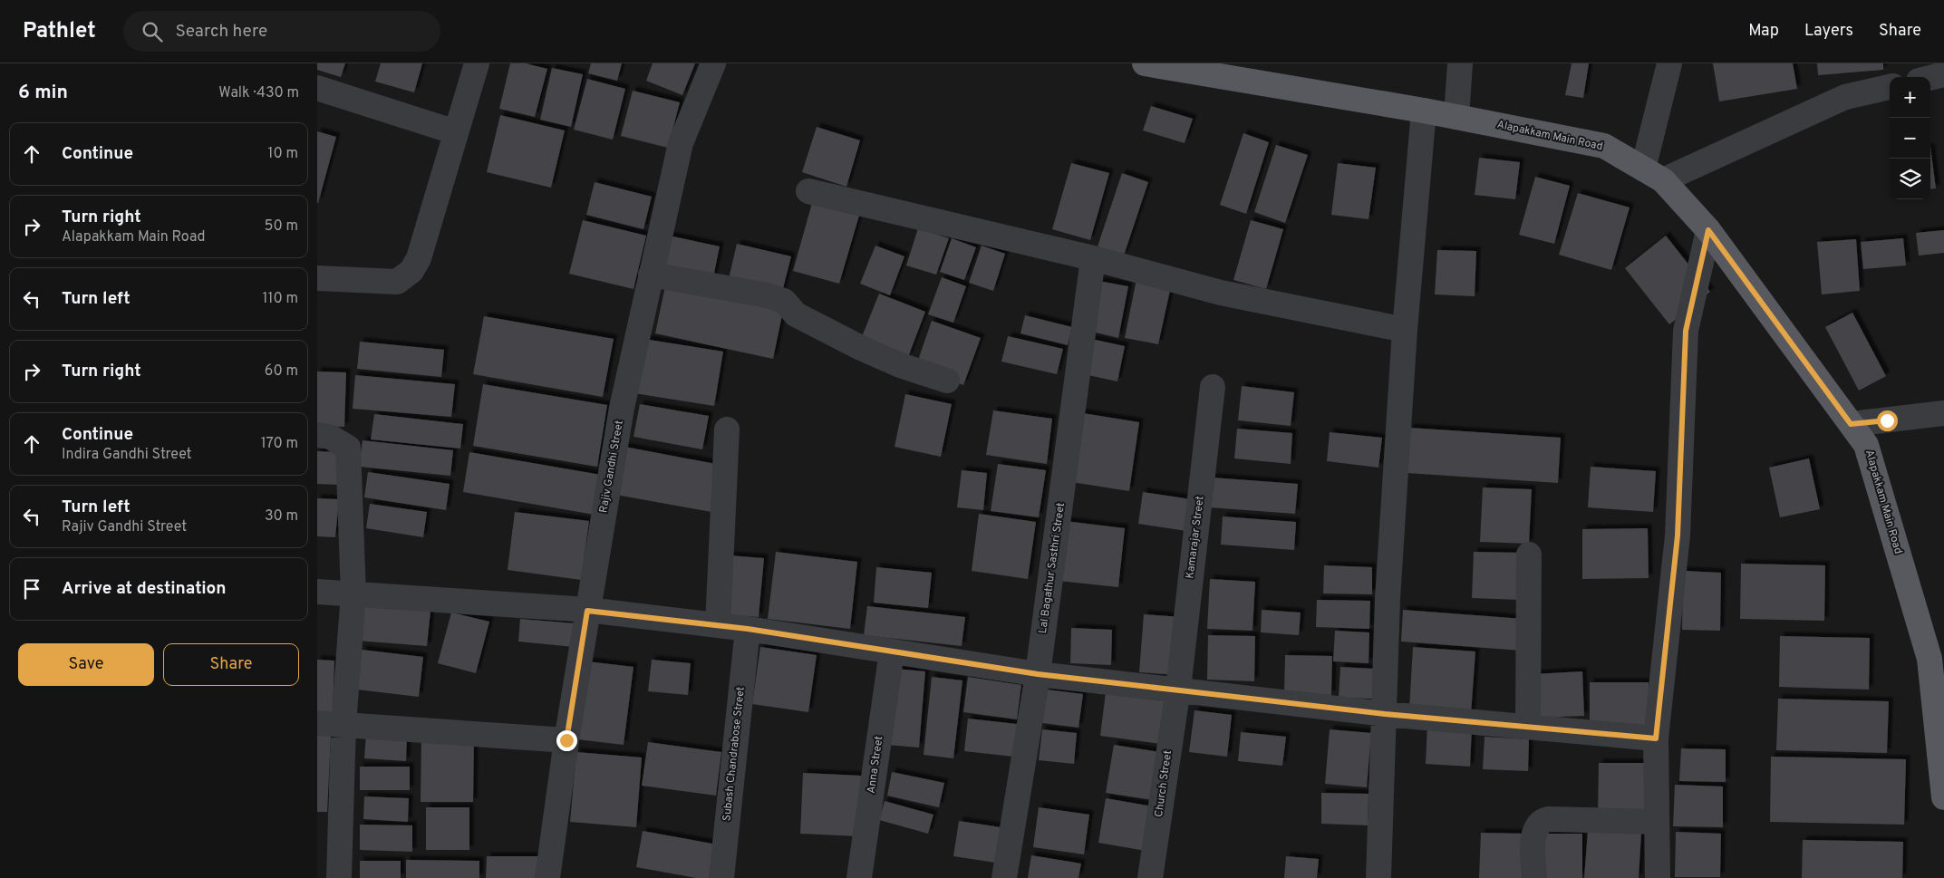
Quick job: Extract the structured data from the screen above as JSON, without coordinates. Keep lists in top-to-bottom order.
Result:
{
  "streets": {
    "main road": ["Alapakkam Main Road"],
    "street": [
      "Rajiv Gandhi Street",
      "Kamarajar Street",
      "Lal Bagathur Sasthri Street",
      "Subash Chandrabose Street",
      "Anna Street",
      "Church Street"
    ]
  },
  "crossings": [
    ["Kamarajar Street", "Church Street"]
  ],
  "page": {
    "header": "Pathlet",
    "search": "Search here",
    "nav": ["Map", "Layers", "Share"],
    "heading": ["6 min", "Walk · 430 m"],
    "map_buttons": ["+", "−"],
    "list": [
      ["Continue", "10 m"],
      ["Turn right", "Alapakkam Main Road", "50 m"],
      ["Turn left", "110 m"],
      ["Turn right", "60 m"],
      ["Continue", "Indira Gandhi Street", "170 m"],
      ["Turn left", "Rajiv Gandhi Street", "30 m"],
      "Arrive at destination"
    ],
    "buttons": ["Save", "Share"]
  }
}
